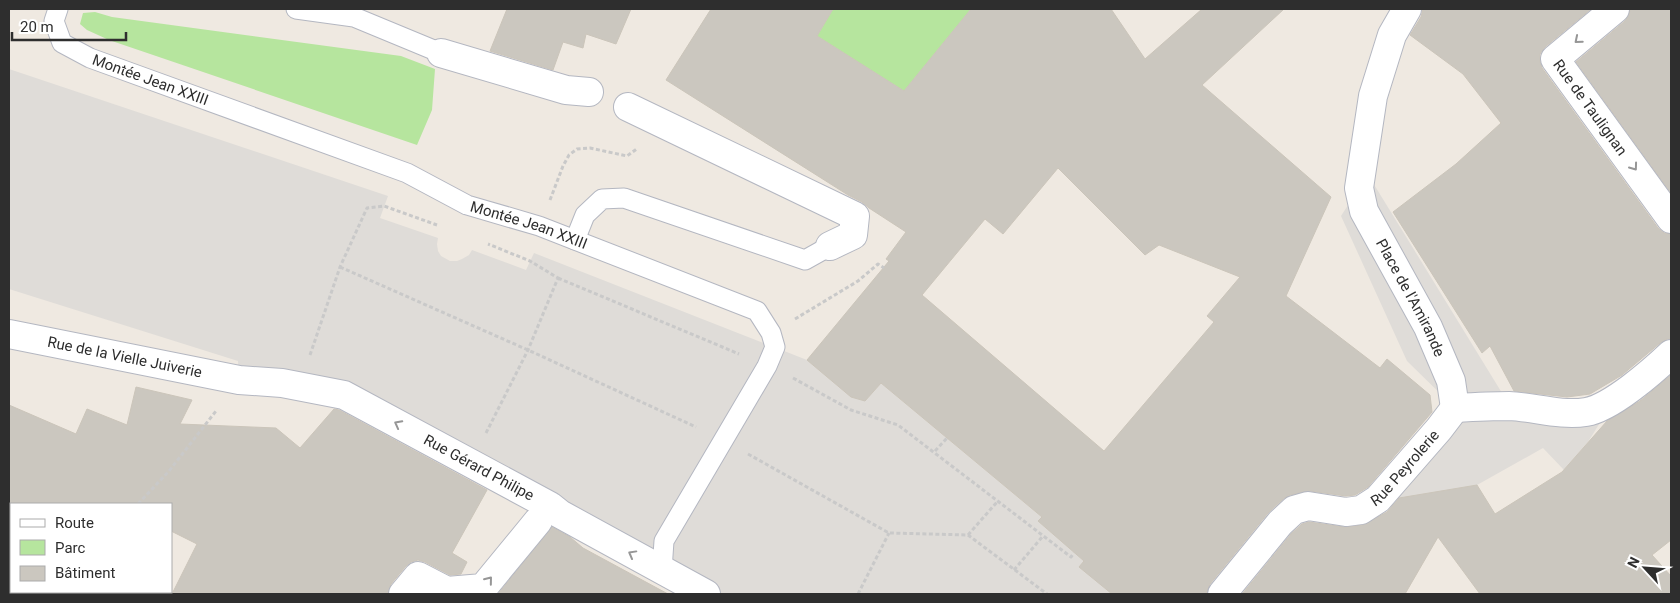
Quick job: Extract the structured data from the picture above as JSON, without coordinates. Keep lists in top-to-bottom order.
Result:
{
  "streets": {
    "street": [
      "Rue de Taulignan",
      "Place de l'Amirande",
      "Rue de la Vielle Juiverie",
      "Rue Peyrolerie",
      "Rue Gérard Philipe"
    ],
    "lane": ["Montée Jean XXIII"]
  },
  "crossings": [
    ["Montée Jean XXIII", "Rue Gérard Philipe"],
    ["Place de l'Amirande", "Rue Peyrolerie"],
    ["Rue de la Vielle Juiverie", "Rue Gérard Philipe"]
  ],
  "one_way": ["Rue Gérard Philipe"],
  "legend": ["Route", "Parc", "Bâtiment"],
  "scale_bar": "20 m",
  "north": "top left"
}
